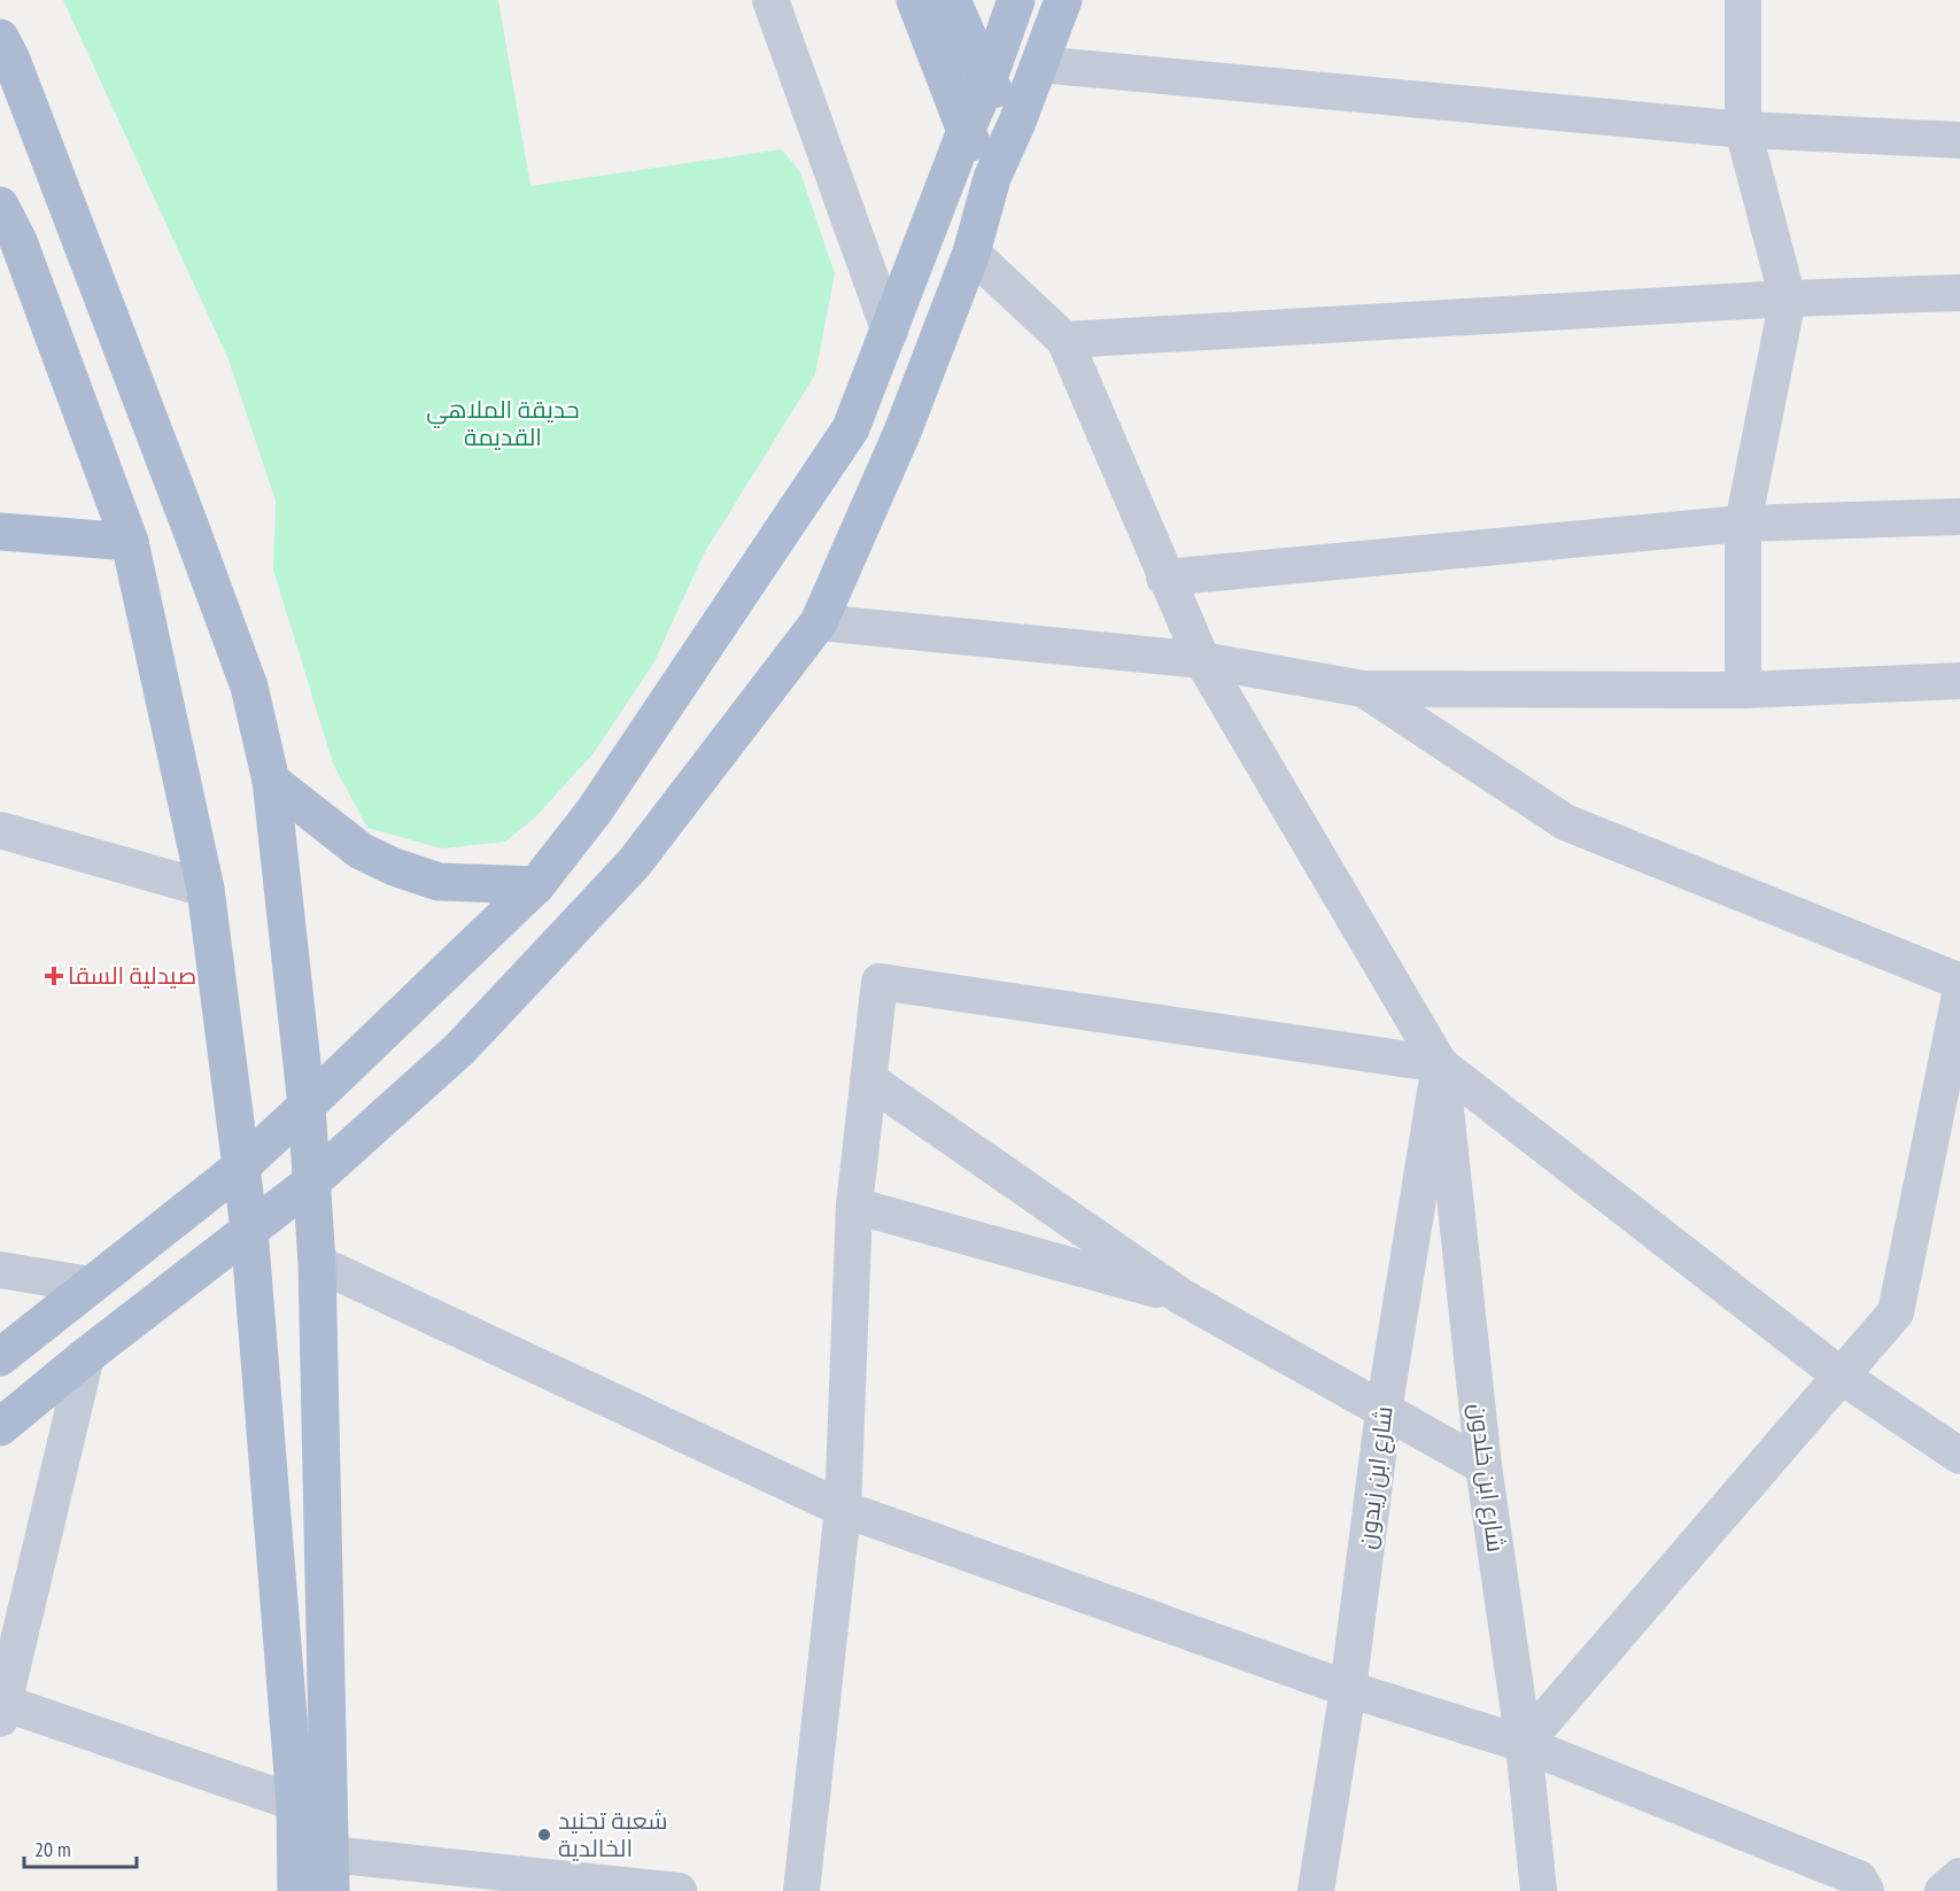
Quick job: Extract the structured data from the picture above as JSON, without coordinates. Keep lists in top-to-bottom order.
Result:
{
  "streets": {
    "street": ["شارع ابن زيدون", "شارع ابن خلدون"]
  },
  "crossings": [
    ["شارع ابن زيدون", "شارع ابن خلدون"]
  ],
  "parks": ["حديقة الملاهي القديمة"],
  "places": {
    "health": ["صيدلية السقا"],
    "other": ["شعبة تجنيد الخالدية"]
  },
  "scale_bar": "20 m"
}
